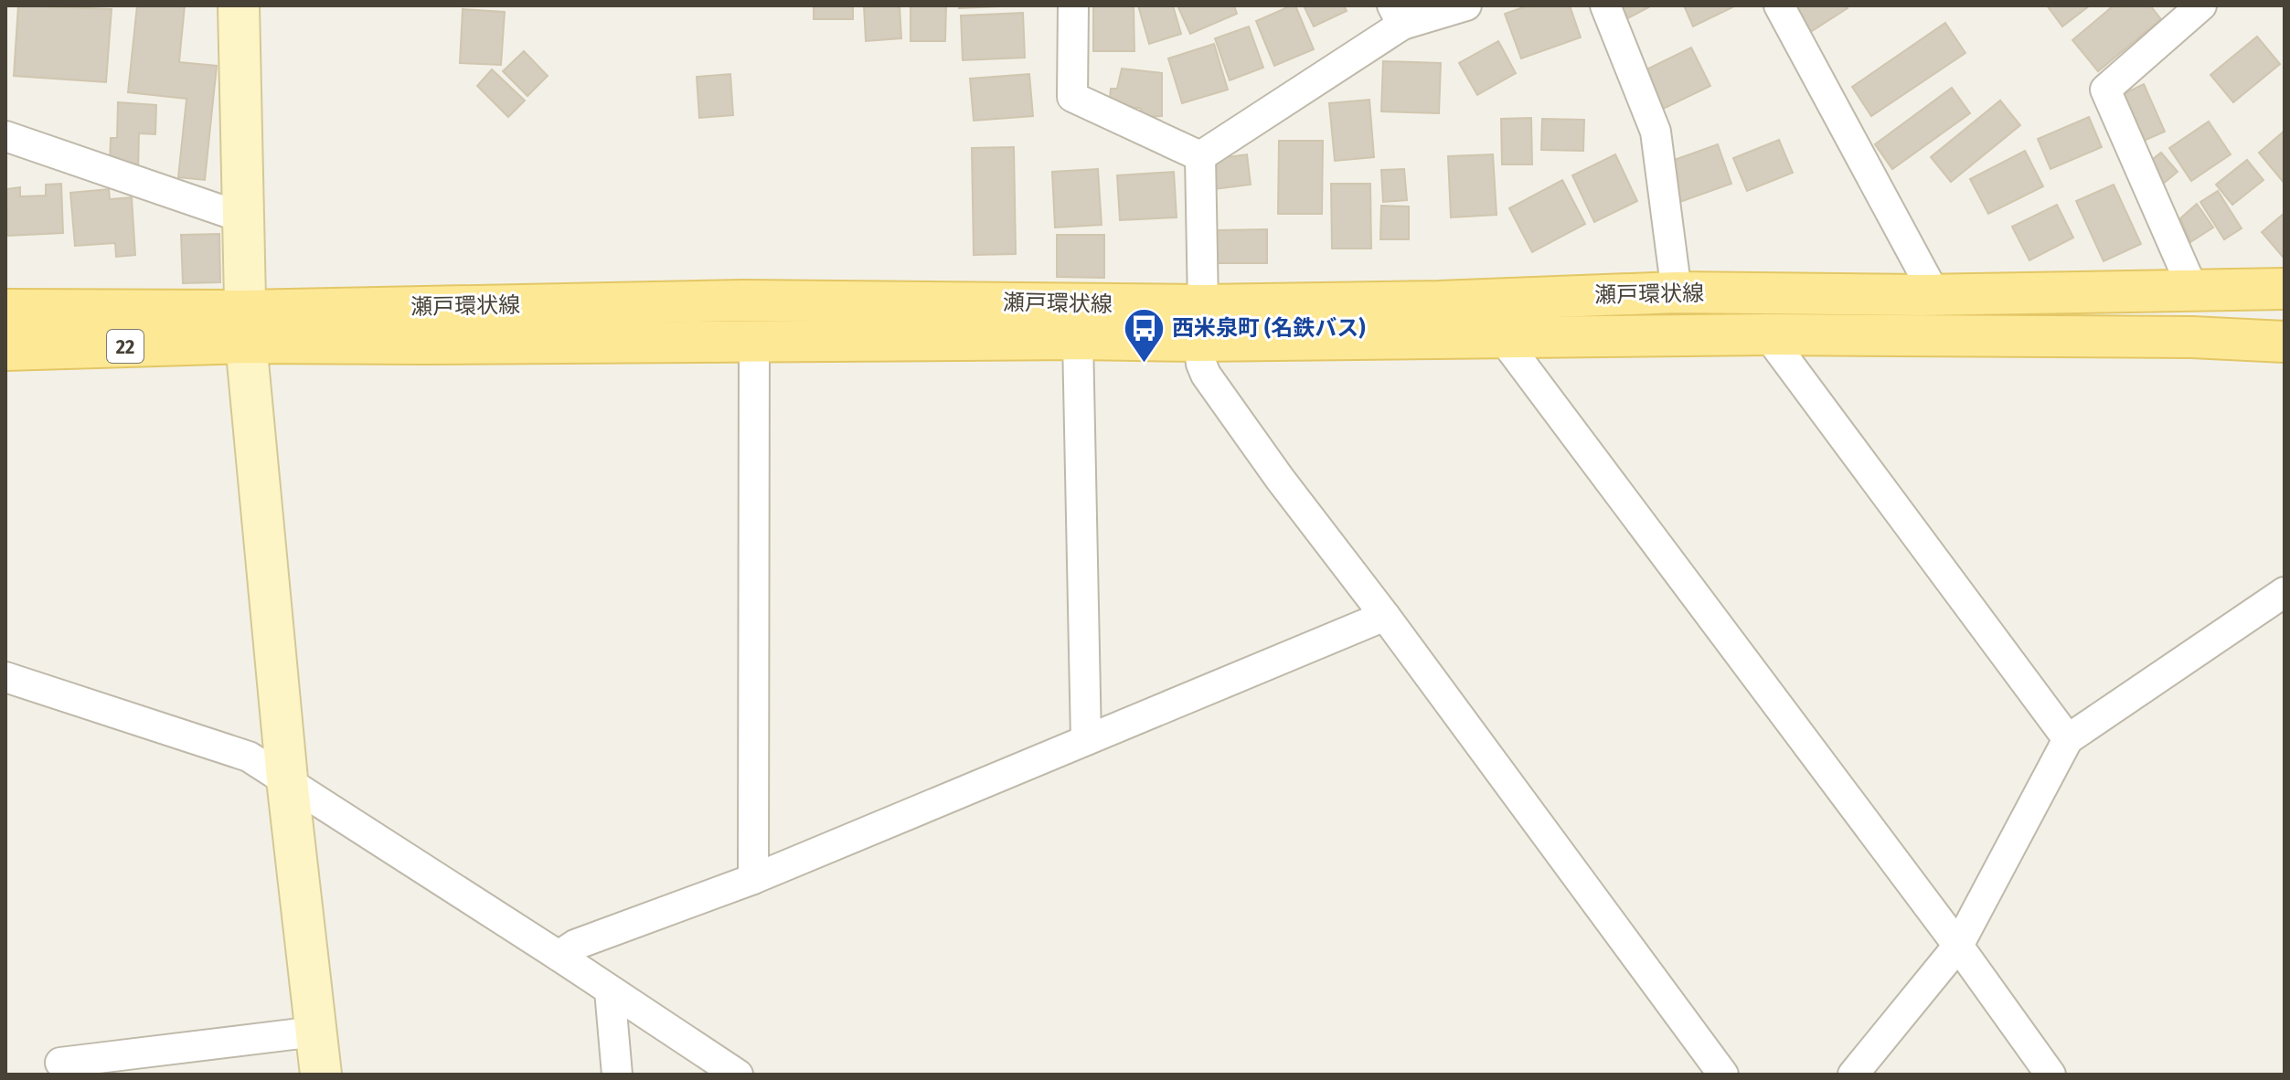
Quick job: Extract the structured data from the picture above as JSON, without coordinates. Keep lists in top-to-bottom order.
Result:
{
  "streets": {
    "main road": ["瀬戸環状線", "22"]
  },
  "places": {
    "bus stop": ["西米泉町 (名鉄バス)"]
  }
}
